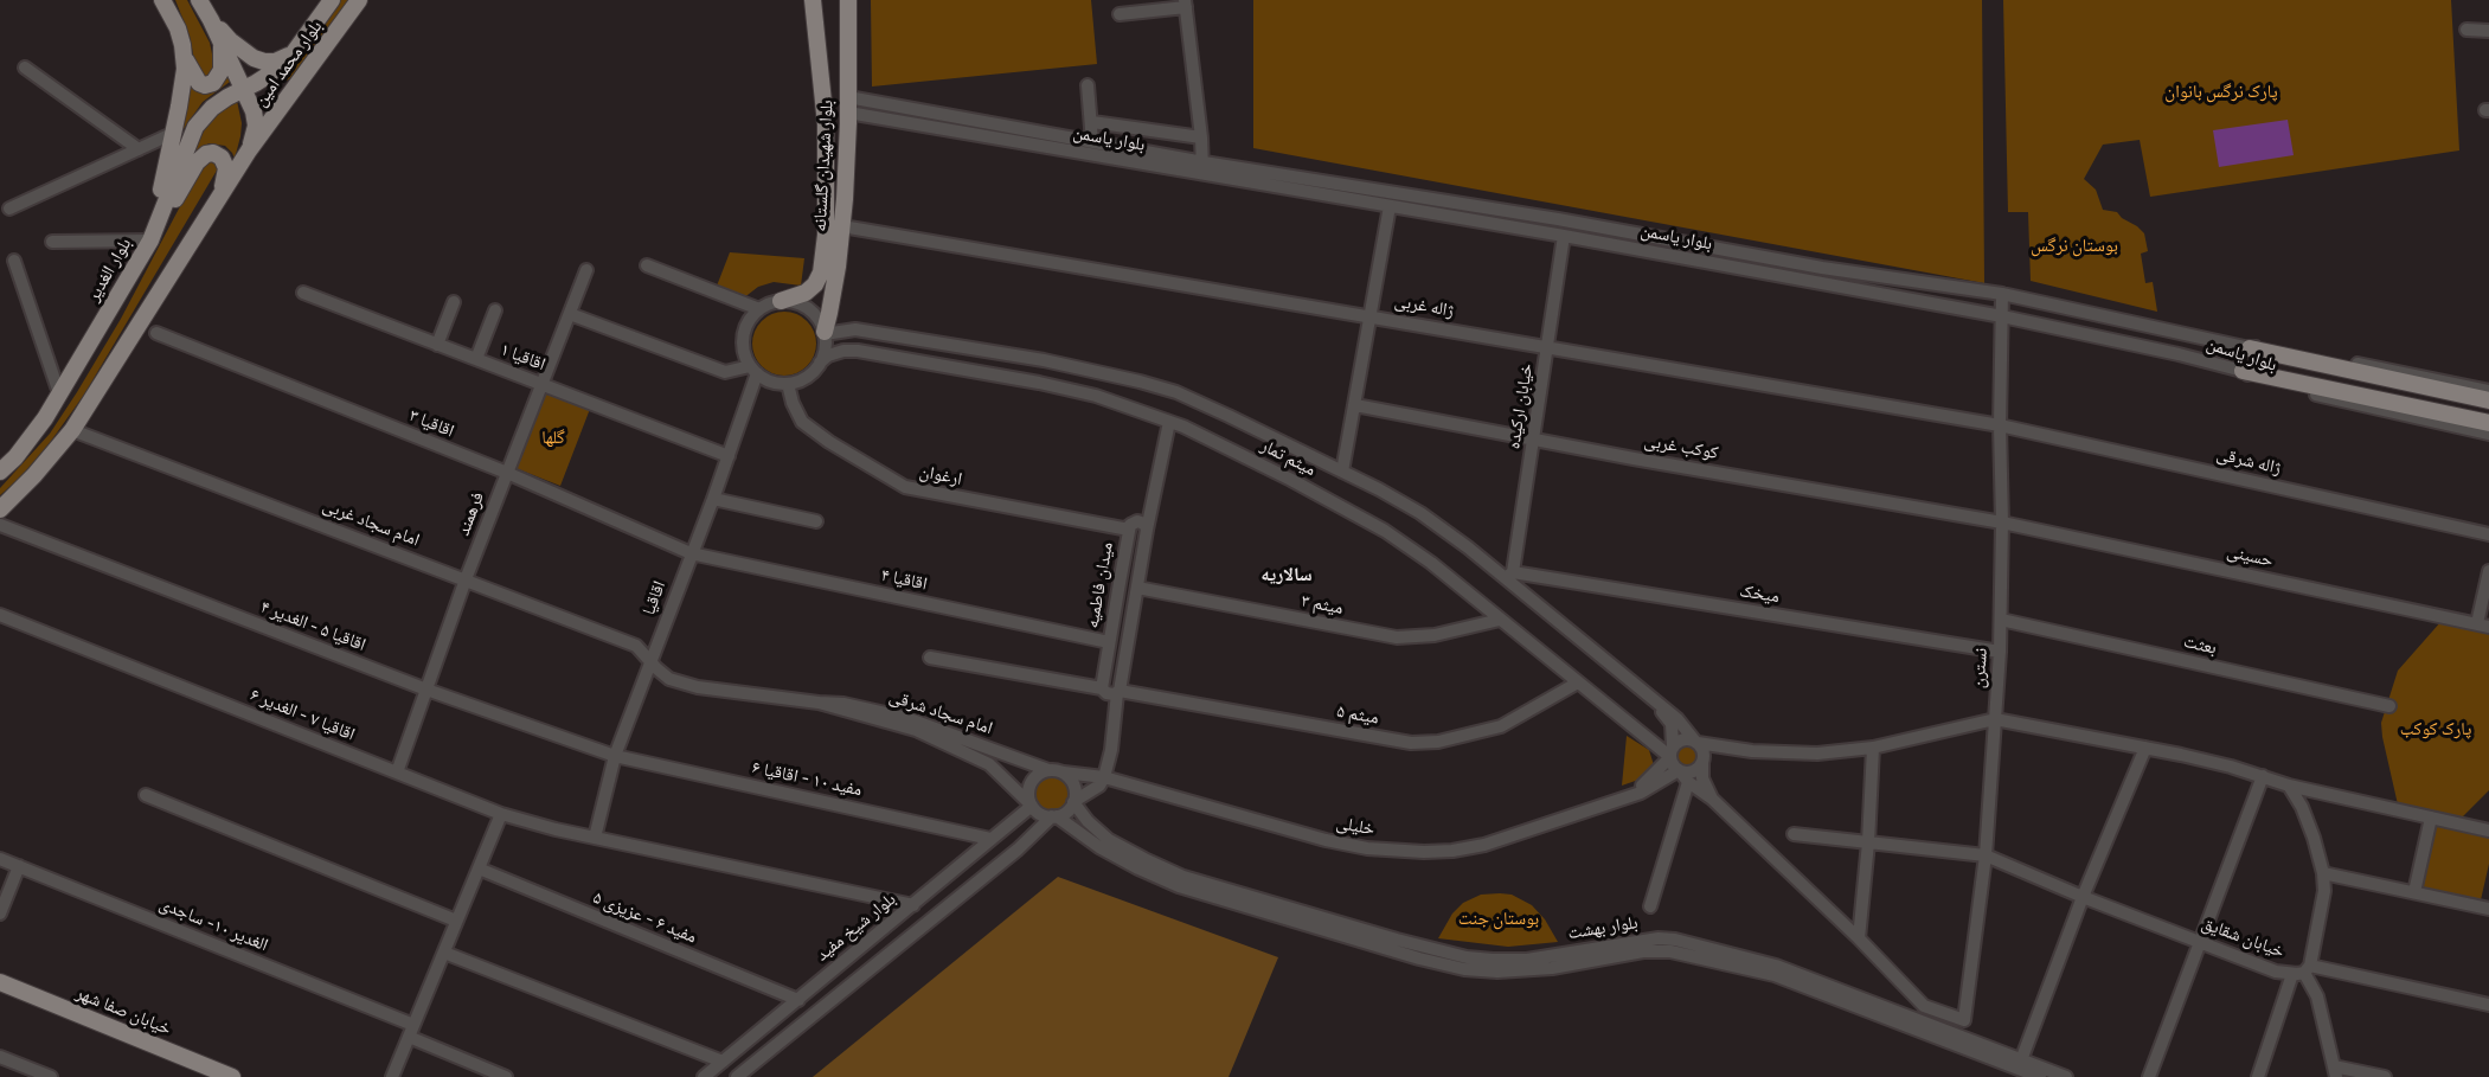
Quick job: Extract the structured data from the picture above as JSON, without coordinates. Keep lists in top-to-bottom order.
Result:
{
  "streets": {
    "main road": [
      "بلوار محمد امین",
      "بلوار شهیدان گلستانه",
      "بلوار الغدیر",
      "خیابان صفا شهر"
    ],
    "street": [
      "بلوار یاسمن",
      "ژاله غربی",
      "اقاقیا ۱",
      "خیابان ارکیده",
      "اقاقیا ۳",
      "کوکب غربی",
      "میثم تمار",
      "ژاله شرقی",
      "ارغوان",
      "فرهمند",
      "امام سجاد غربی",
      "حسینی",
      "اقاقیا ۴",
      "میدان فاطمیه",
      "میخک",
      "اقاقیا",
      "میثم ۳",
      "اقاقیا ۵ - الغدیر ۴",
      "بعثت",
      "نسترن",
      "امام سجاد شرقی",
      "اقاقیا ۷ - الغدیر ۶",
      "میثم ۵",
      "مفید ۱۰ - اقاقیا ۶",
      "خلیلی",
      "مفید ۶ - عزیزی ۵",
      "الغدیر ۱۰- ساجدی",
      "بلوار شیخ مفید",
      "بلوار بهشت",
      "خیابان شقایق"
    ]
  },
  "crossings": [
    ["بلوار محمد امین", "بلوار الغدیر"],
    ["بلوار یاسمن", "بلوار شهیدان گلستانه"],
    ["بلوار یاسمن", "خیابان ارکیده"],
    ["بلوار یاسمن", "نسترن"],
    ["بلوار شهیدان گلستانه", "ژاله غربی"],
    ["بلوار شهیدان گلستانه", "میثم تمار"],
    ["بلوار شهیدان گلستانه", "ارغوان"],
    ["بلوار شهیدان گلستانه", "اقاقیا"],
    ["ژاله غربی", "خیابان ارکیده"],
    ["ژاله غربی", "ژاله شرقی"],
    ["ژاله غربی", "نسترن"],
    ["اقاقیا ۱", "فرهمند"],
    ["اقاقیا ۱", "اقاقیا"],
    ["خیابان ارکیده", "کوکب غربی"],
    ["خیابان ارکیده", "میثم تمار"],
    ["خیابان ارکیده", "میخک"],
    ["اقاقیا ۳", "فرهمند"],
    ["اقاقیا ۳", "اقاقیا ۴"],
    ["اقاقیا ۳", "اقاقیا"],
    ["کوکب غربی", "حسینی"],
    ["کوکب غربی", "نسترن"],
    ["میثم تمار", "ارغوان"],
    ["میثم تمار", "میخک"],
    ["میثم تمار", "اقاقیا"],
    ["میثم تمار", "میثم ۳"],
    ["میثم تمار", "میثم ۵"],
    ["ژاله شرقی", "نسترن"],
    ["ارغوان", "میدان فاطمیه"],
    ["ارغوان", "اقاقیا"],
    ["فرهمند", "امام سجاد غربی"],
    ["فرهمند", "اقاقیا ۵ - الغدیر ۴"],
    ["فرهمند", "اقاقیا ۷ - الغدیر ۶"],
    ["امام سجاد غربی", "اقاقیا"],
    ["امام سجاد غربی", "امام سجاد شرقی"],
    ["حسینی", "نسترن"],
    ["اقاقیا ۴", "میدان فاطمیه"],
    ["اقاقیا ۴", "اقاقیا"],
    ["میدان فاطمیه", "میثم ۳"],
    ["میدان فاطمیه", "میثم ۵"],
    ["میدان فاطمیه", "خلیلی"],
    ["میخک", "نسترن"],
    ["اقاقیا", "اقاقیا ۵ - الغدیر ۴"],
    ["اقاقیا", "امام سجاد شرقی"],
    ["اقاقیا", "اقاقیا ۷ - الغدیر ۶"],
    ["اقاقیا", "مفید ۱۰ - اقاقیا ۶"],
    ["اقاقیا ۵ - الغدیر ۴", "مفید ۱۰ - اقاقیا ۶"],
    ["بعثت", "نسترن"],
    ["نسترن", "خیابان شقایق"],
    ["امام سجاد شرقی", "خلیلی"],
    ["امام سجاد شرقی", "بلوار شیخ مفید"],
    ["امام سجاد شرقی", "بلوار بهشت"],
    ["اقاقیا ۷ - الغدیر ۶", "بلوار شیخ مفید"],
    ["مفید ۱۰ - اقاقیا ۶", "بلوار شیخ مفید"],
    ["خلیلی", "بلوار شیخ مفید"],
    ["خلیلی", "بلوار بهشت"],
    ["مفید ۶ - عزیزی ۵", "بلوار شیخ مفید"],
    ["بلوار شیخ مفید", "بلوار بهشت"]
  ],
  "districts": ["سالاریه"],
  "parks": [
    "پارک نرگس بانوان",
    "بوستان نرگس",
    "گلها",
    "پارک کوکب",
    "بوستان جنت"
  ]
}
